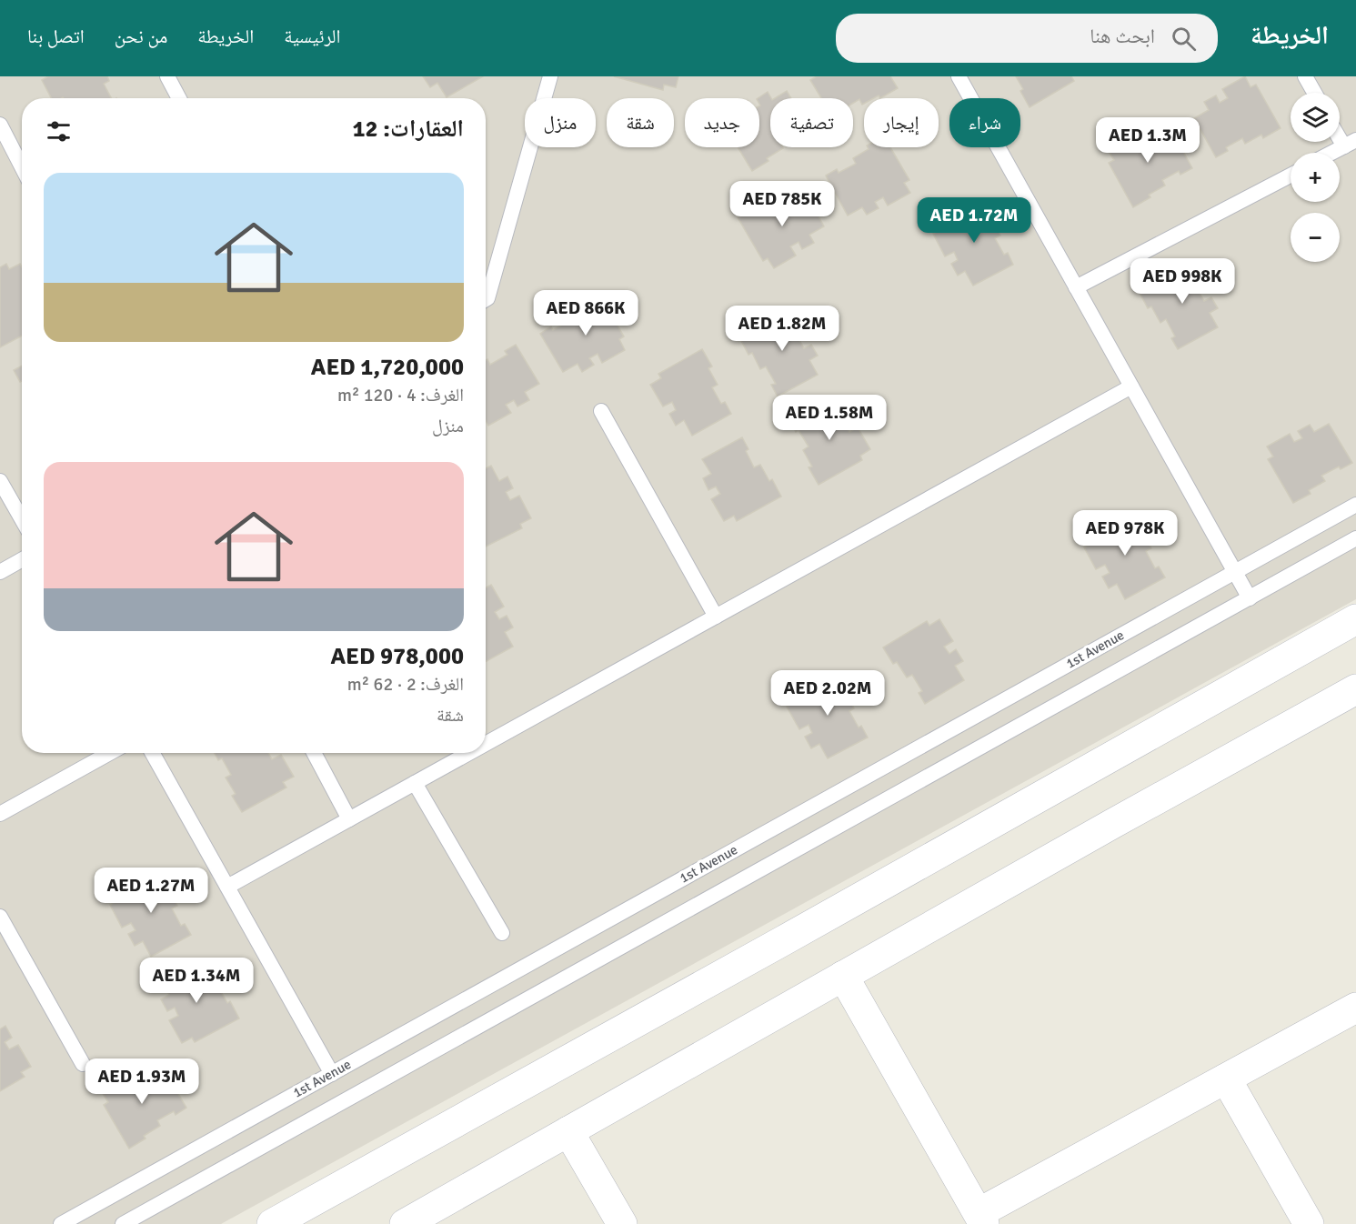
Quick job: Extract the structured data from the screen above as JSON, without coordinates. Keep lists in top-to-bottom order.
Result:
{
  "streets": {
    "lane": ["1st Avenue"]
  },
  "page": {
    "header": "الخريطة",
    "search": "ابحث هنا",
    "nav": [
      "الرئيسية",
      "الخريطة",
      "من نحن",
      "اتصل بنا"
    ],
    "map_buttons": ["+", "−"],
    "chip": [
      "شراء",
      "إيجار",
      "تصفية",
      "جديد",
      "شقة",
      "منزل"
    ],
    "heading": "العقارات: 12",
    "price": [
      "AED 1.3M",
      "AED 785K",
      "AED 1.72M",
      "AED 998K",
      "AED 866K",
      "AED 1.82M",
      "AED 1.58M",
      "AED 978K",
      "AED 2.02M",
      "AED 1.27M",
      "AED 1.34M",
      "AED 1.93M"
    ],
    "list": [
      {
        "name": "AED 1,720,000",
        "note": "الغرف: 4 · 120 m² · منزل"
      },
      {
        "name": "AED 978,000",
        "note": "الغرف: 2 · 62 m² · شقة"
      }
    ]
  }
}
